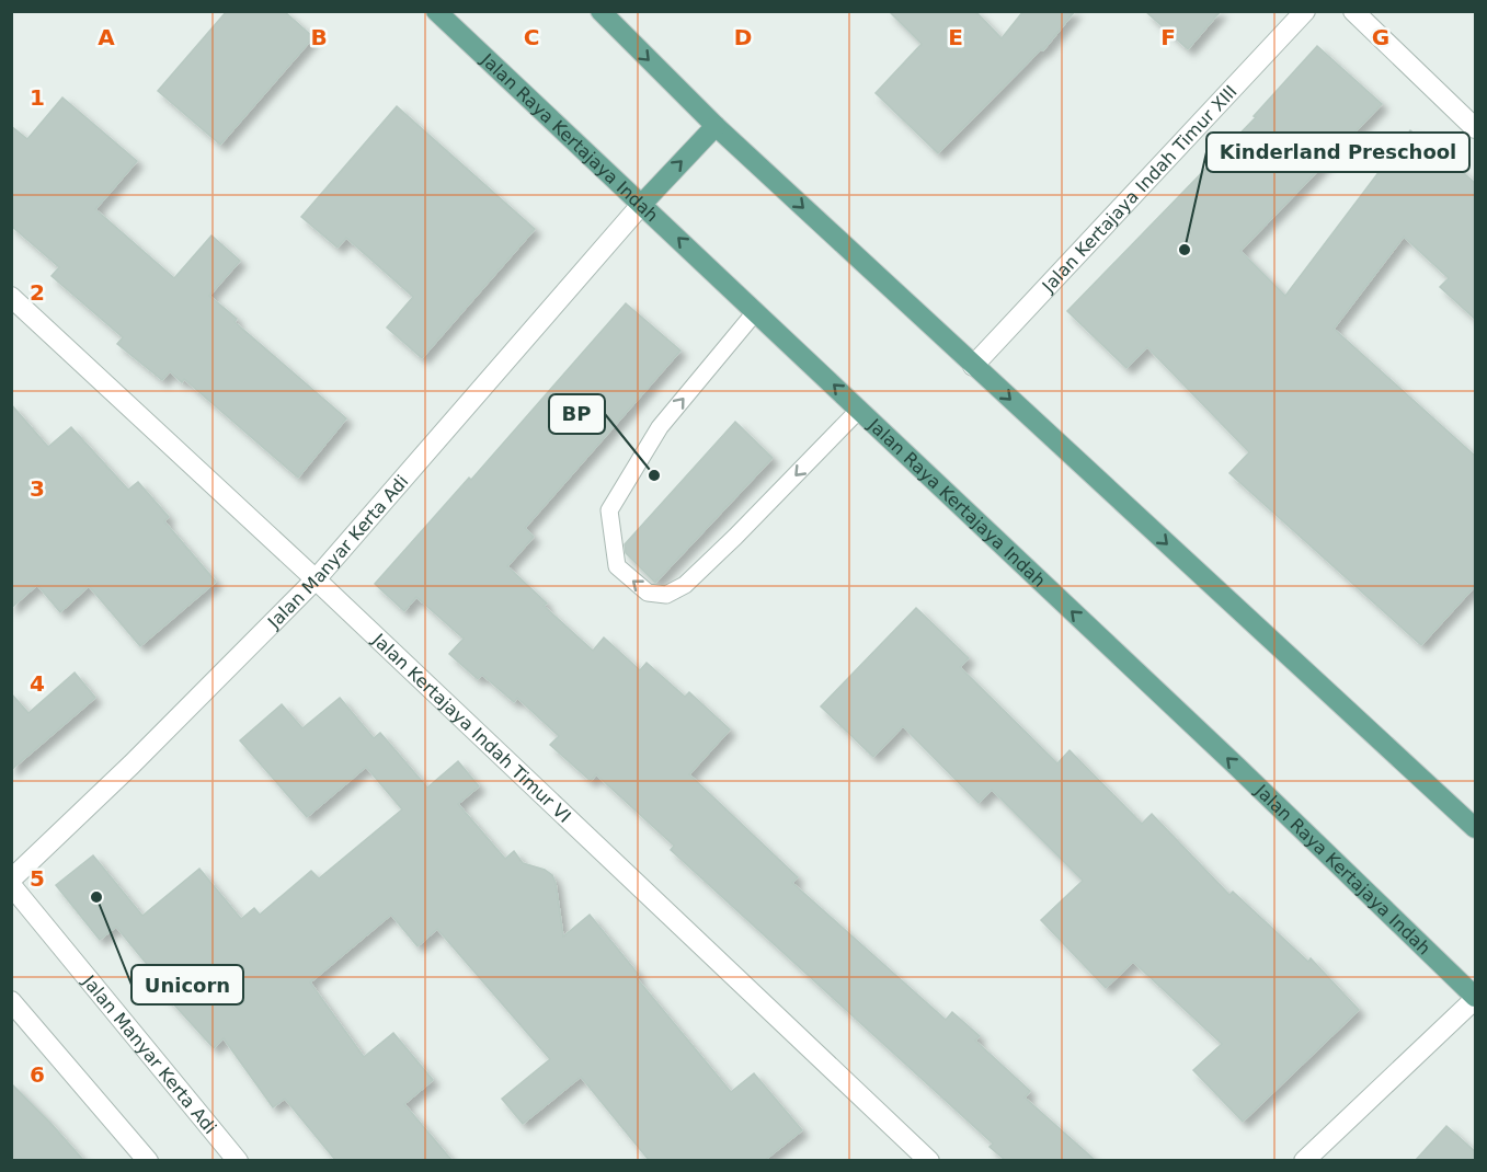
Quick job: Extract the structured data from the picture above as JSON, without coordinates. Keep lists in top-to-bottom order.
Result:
{
  "streets": {
    "main road": ["Jalan Raya Kertajaya Indah"],
    "street": ["Jalan Kertajaya Indah Timur XIII", "Jalan Manyar Kerta Adi", "Jalan Kertajaya Indah Timur VI"]
  },
  "crossings": [
    ["Jalan Raya Kertajaya Indah", "Jalan Manyar Kerta Adi"],
    ["Jalan Manyar Kerta Adi", "Jalan Kertajaya Indah Timur VI"]
  ],
  "places": ["Kinderland Preschool", "BP", "Unicorn"],
  "grid": {
    "columns": [
      "A",
      "B",
      "C",
      "D",
      "E",
      "F",
      "G"
    ],
    "rows": [
      "1",
      "2",
      "3",
      "4",
      "5",
      "6"
    ]
  }
}
